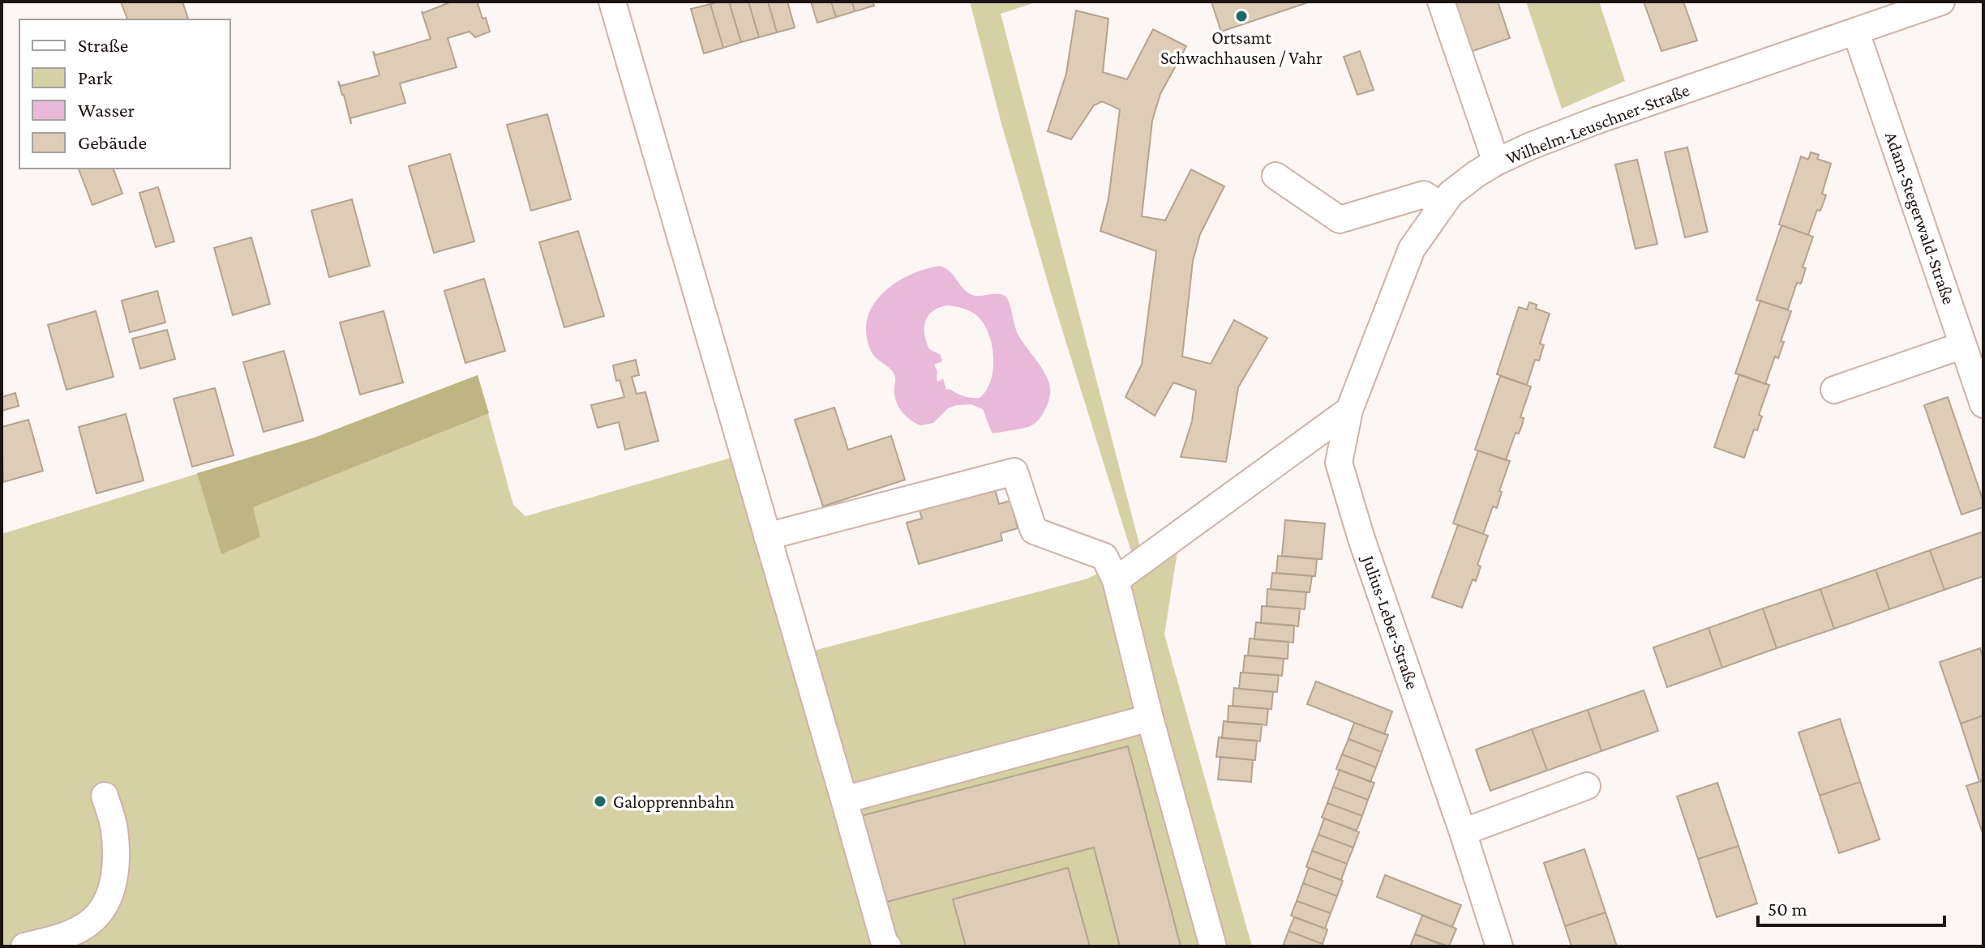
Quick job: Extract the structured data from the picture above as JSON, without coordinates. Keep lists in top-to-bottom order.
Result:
{
  "streets": {
    "street": ["Wilhelm-Leuschner-Straße", "Adam-Stegerwald-Straße", "Julius-Leber-Straße"]
  },
  "crossings": [
    ["Wilhelm-Leuschner-Straße", "Adam-Stegerwald-Straße"],
    ["Wilhelm-Leuschner-Straße", "Julius-Leber-Straße"]
  ],
  "places": ["Ortsamt Schwachhausen / Vahr", "Galopprennbahn"],
  "legend": [
    "Straße",
    "Park",
    "Wasser",
    "Gebäude"
  ],
  "scale_bar": "50 m"
}
